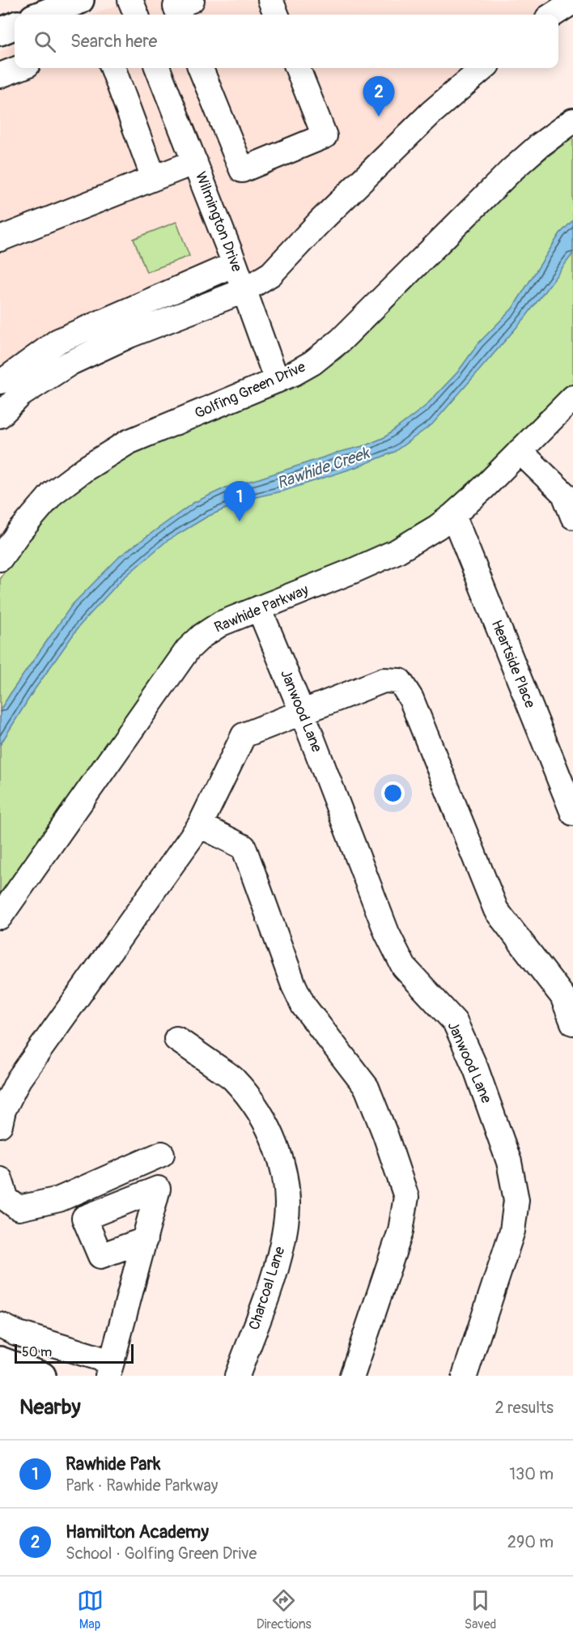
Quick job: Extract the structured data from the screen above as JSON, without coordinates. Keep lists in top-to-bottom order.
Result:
{
  "streets": {
    "street": [
      "Wilmington Drive",
      "Golfing Green Drive",
      "Rawhide Parkway",
      "Heartside Place",
      "Janwood Lane",
      "Charcoal Lane"
    ]
  },
  "crossings": [
    ["Wilmington Drive", "Golfing Green Drive"],
    ["Rawhide Parkway", "Heartside Place"],
    ["Rawhide Parkway", "Janwood Lane"]
  ],
  "water": ["Rawhide Creek"],
  "scale_bar": "50 m",
  "page": {
    "search": "Search here",
    "pins": ["2", "1"],
    "scale": "50 m",
    "heading": ["Nearby", "2 results"],
    "list": [
      {
        "mark": "1",
        "name": "Rawhide Park",
        "note": "Park · Rawhide Parkway",
        "value": "130 m"
      },
      {
        "mark": "2",
        "name": "Hamilton Academy",
        "note": "School · Golfing Green Drive",
        "value": "290 m"
      }
    ],
    "nav": ["Map", "Directions", "Saved"]
  }
}
